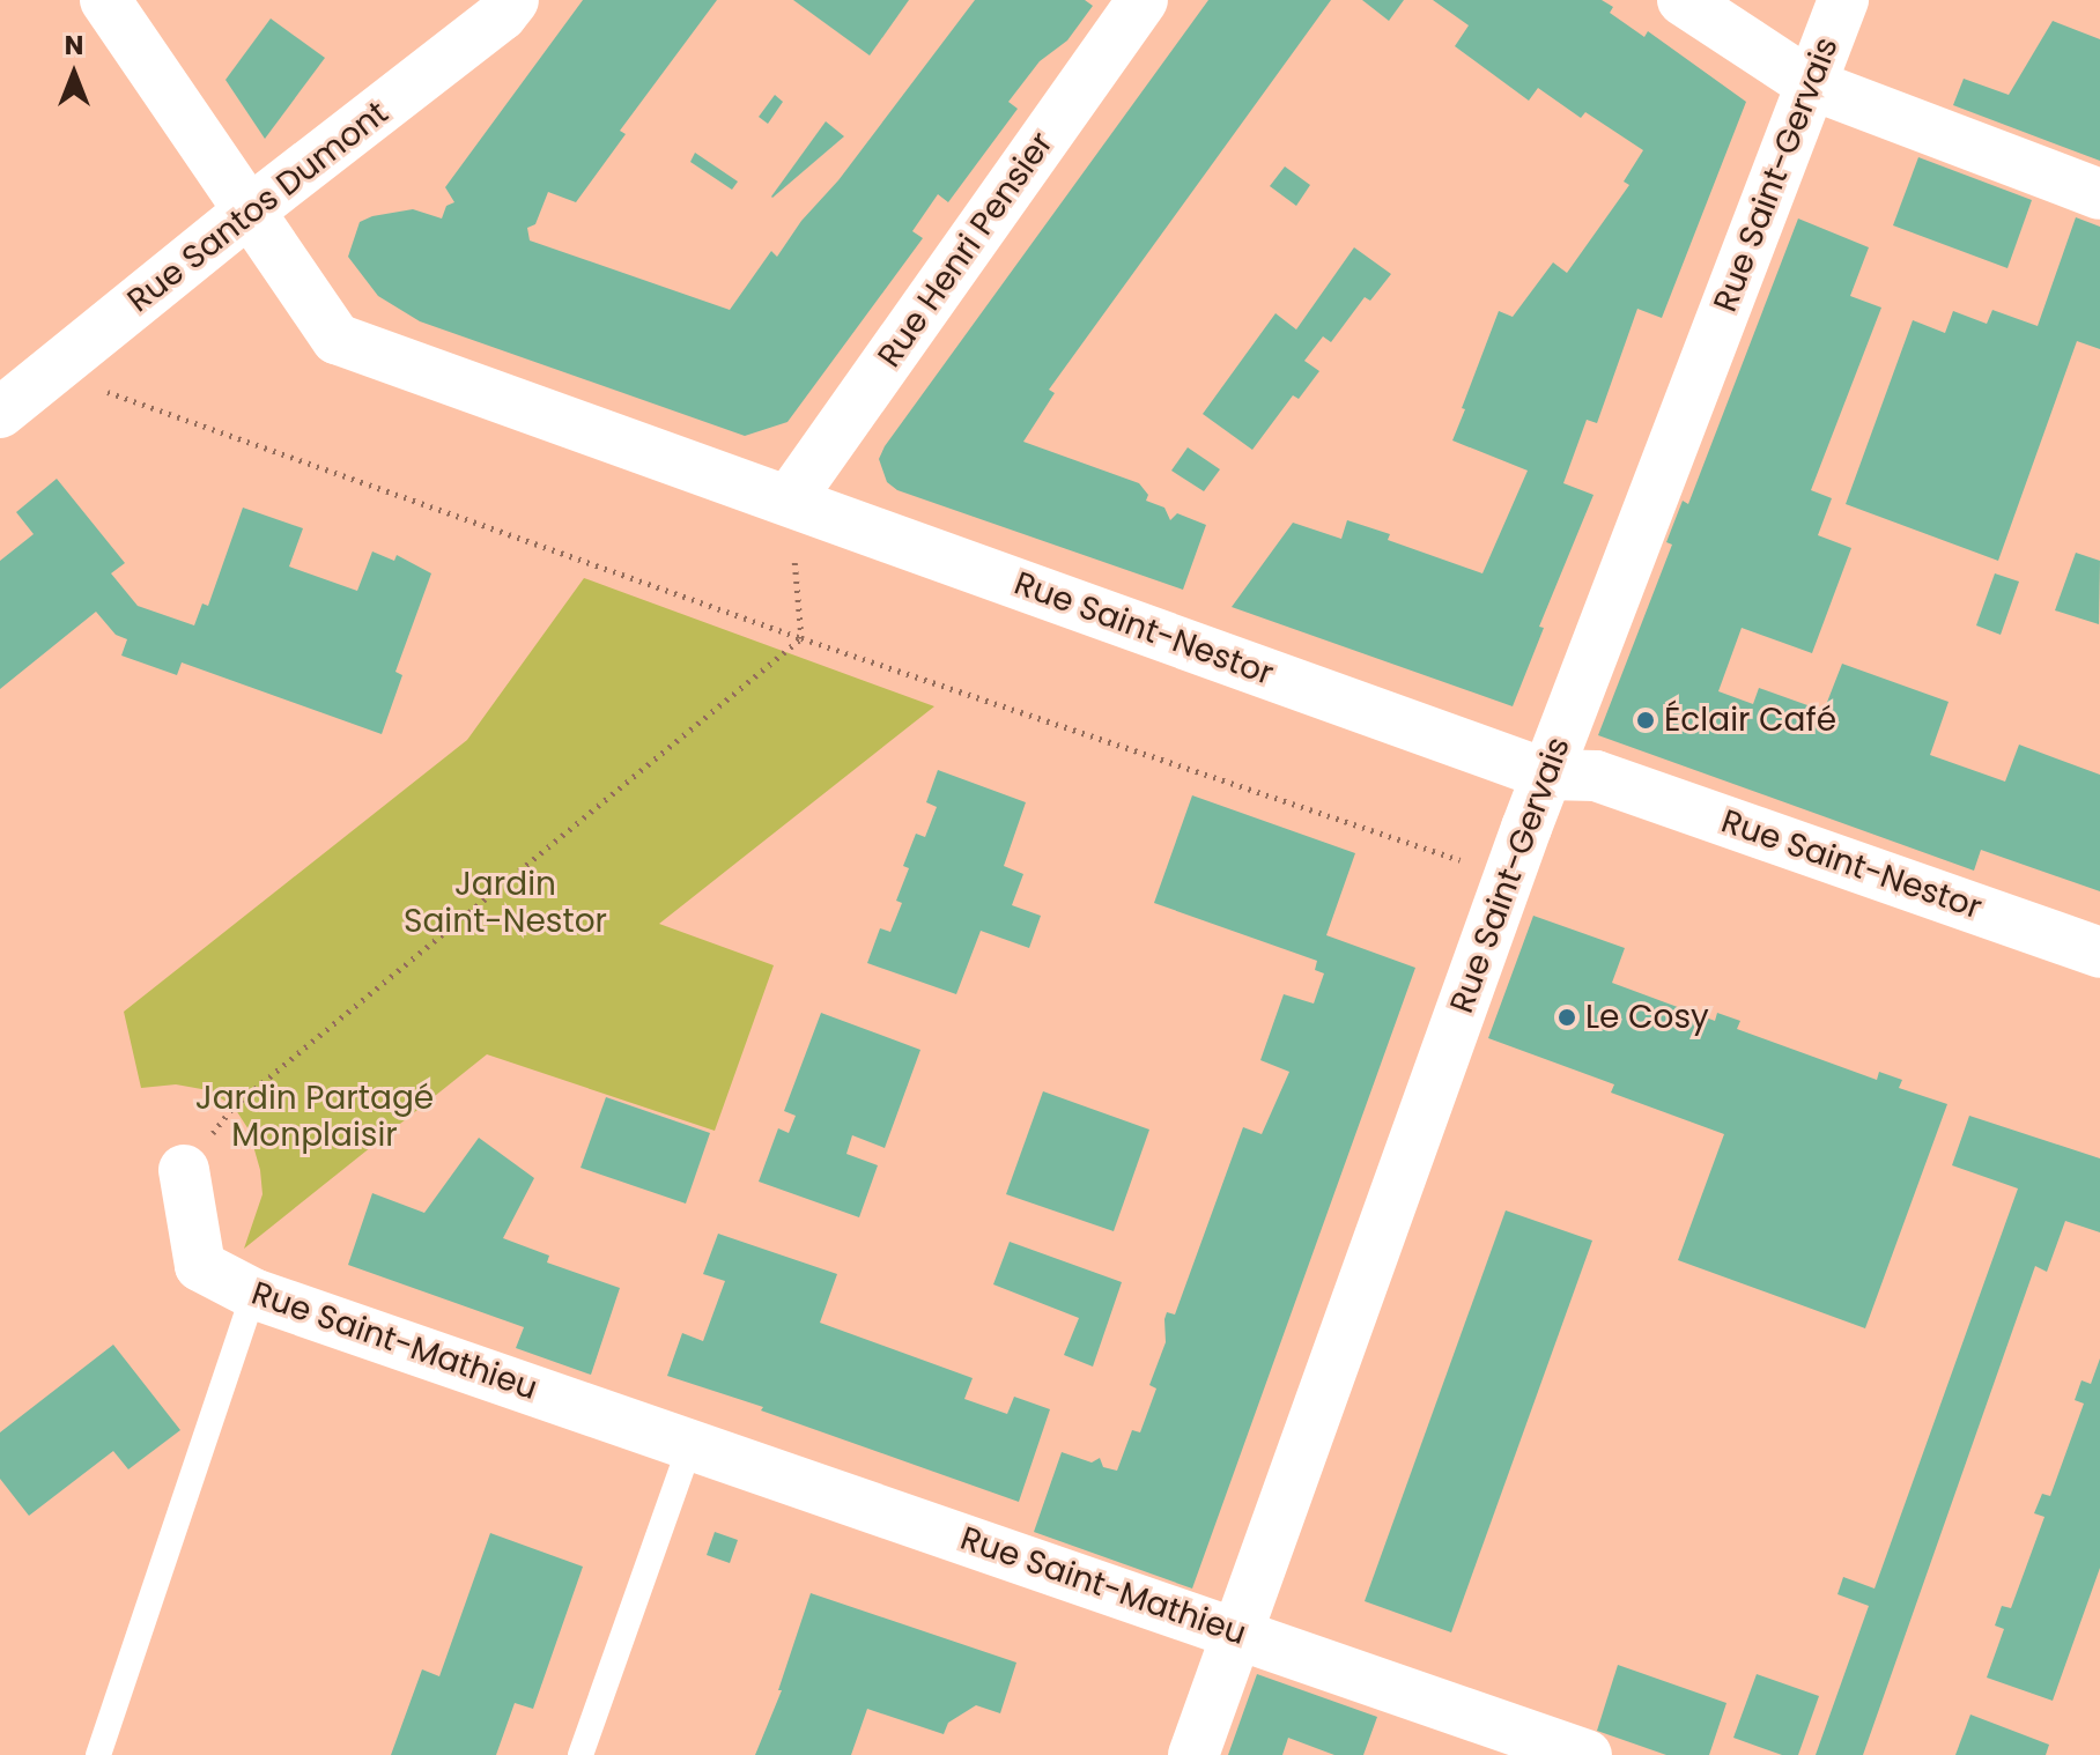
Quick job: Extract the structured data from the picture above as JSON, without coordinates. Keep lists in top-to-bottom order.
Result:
{
  "streets": {
    "street": [
      "Rue Saint-Gervais",
      "Rue Santos Dumont",
      "Rue Henri Pensier",
      "Rue Saint-Nestor",
      "Rue Saint-Mathieu"
    ]
  },
  "crossings": [
    ["Rue Saint-Gervais", "Rue Saint-Nestor"],
    ["Rue Saint-Gervais", "Rue Saint-Mathieu"],
    ["Rue Santos Dumont", "Rue Saint-Nestor"],
    ["Rue Henri Pensier", "Rue Saint-Nestor"]
  ],
  "parks": ["Jardin Saint-Nestor", "Jardin Partagé Monplaisir"],
  "places": ["Éclair Café", "Le Cosy"],
  "north": "top"
}
